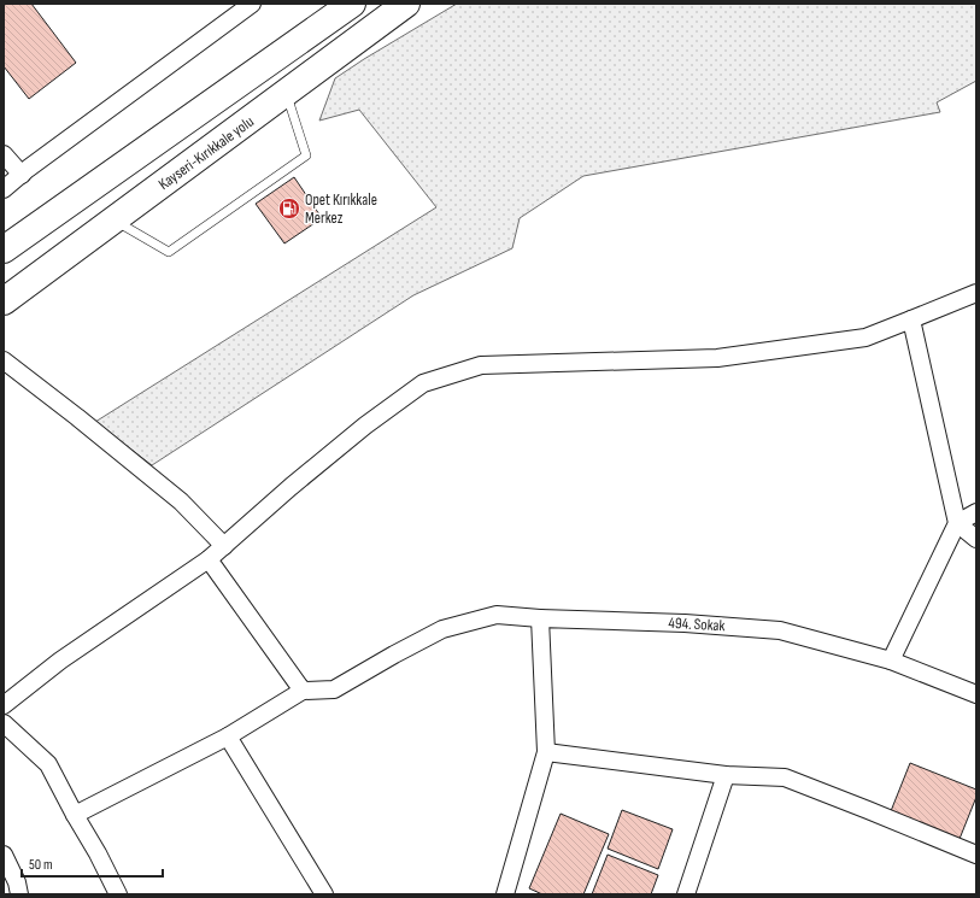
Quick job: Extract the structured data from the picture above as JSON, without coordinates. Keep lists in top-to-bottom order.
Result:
{
  "streets": {
    "highway": ["Kayseri-Kırıkkale yolu"],
    "street": ["494. Sokak"]
  },
  "places": {
    "fuel station": ["Opet Kırıkkale Merkez"]
  },
  "scale_bar": "50 m"
}
